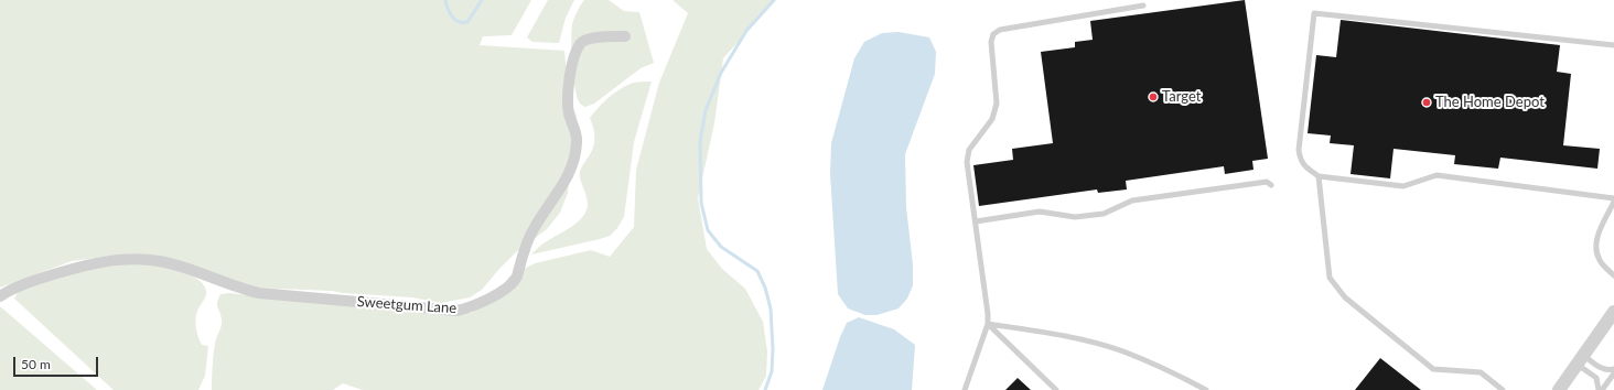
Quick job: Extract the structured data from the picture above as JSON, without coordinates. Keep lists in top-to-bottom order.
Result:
{
  "streets": {
    "street": ["Sweetgum Lane"]
  },
  "places": ["Target", "The Home Depot"],
  "scale_bar": "50 m"
}
